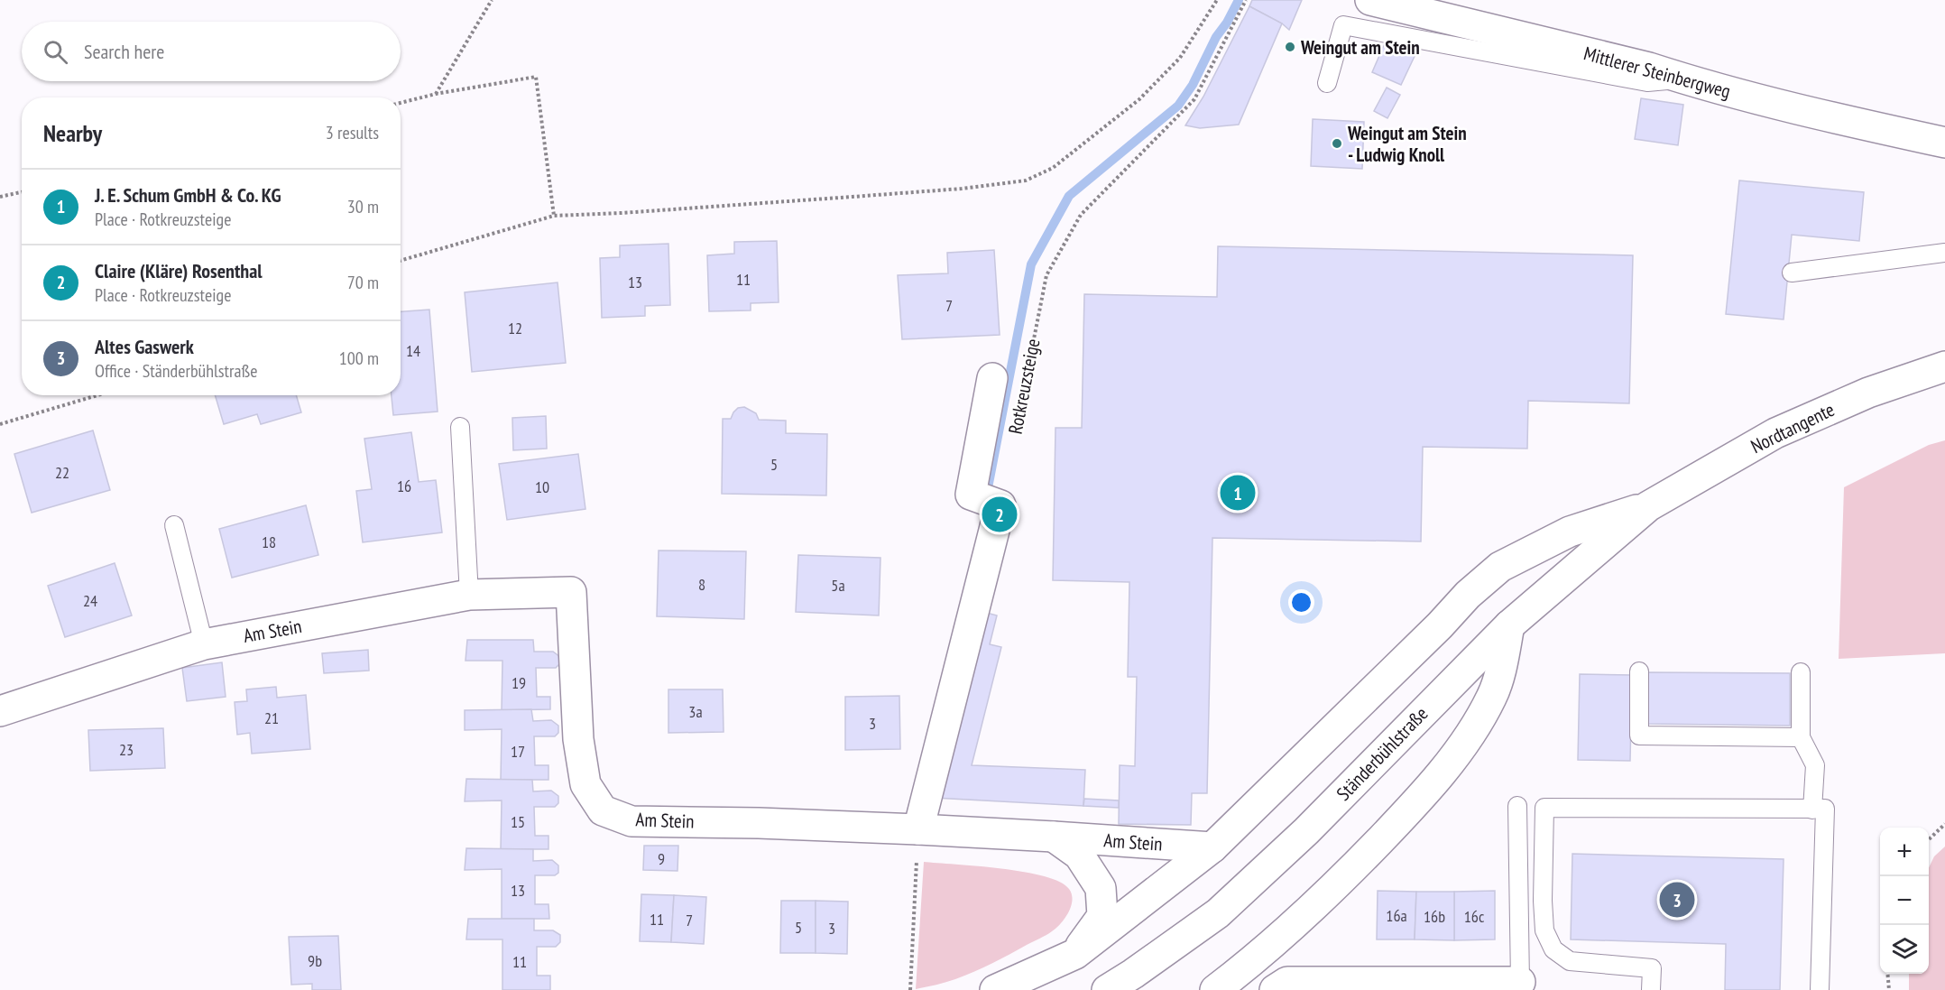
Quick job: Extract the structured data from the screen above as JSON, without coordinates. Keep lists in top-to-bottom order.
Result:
{
  "streets": {
    "main road": [
      "Mittlerer Steinbergweg",
      "Rotkreuzsteige",
      "Nordtangente",
      "Am Stein",
      "Ständerbühlstraße"
    ]
  },
  "crossings": [
    ["Rotkreuzsteige", "Am Stein"],
    ["Nordtangente", "Ständerbühlstraße"]
  ],
  "places": ["Weingut am Stein", "Weingut am Stein - Ludwig Knoll"],
  "house_numbers": [
    "11",
    "13",
    "7",
    "12",
    "14",
    "5",
    "22",
    "16",
    "10",
    "18",
    "8",
    "5a",
    "24",
    "19",
    "3a",
    "21",
    "3",
    "23",
    "17",
    "15",
    "9",
    "13",
    "16a",
    "16b",
    "16c",
    "11",
    "7",
    "5",
    "3",
    "9b",
    "11"
  ],
  "page": {
    "search": "Search here",
    "heading": ["Nearby", "3 results"],
    "list": [
      {
        "mark": "1",
        "name": "J. E. Schum GmbH & Co. KG",
        "note": "Place · Rotkreuzsteige",
        "value": "30 m"
      },
      {
        "mark": "2",
        "name": "Claire (Kläre) Rosenthal",
        "note": "Place · Rotkreuzsteige",
        "value": "70 m"
      },
      {
        "mark": "3",
        "name": "Altes Gaswerk",
        "note": "Office · Ständerbühlstraße",
        "value": "100 m"
      }
    ],
    "pins": ["1", "2", "3"],
    "map_buttons": ["+", "−"]
  }
}
